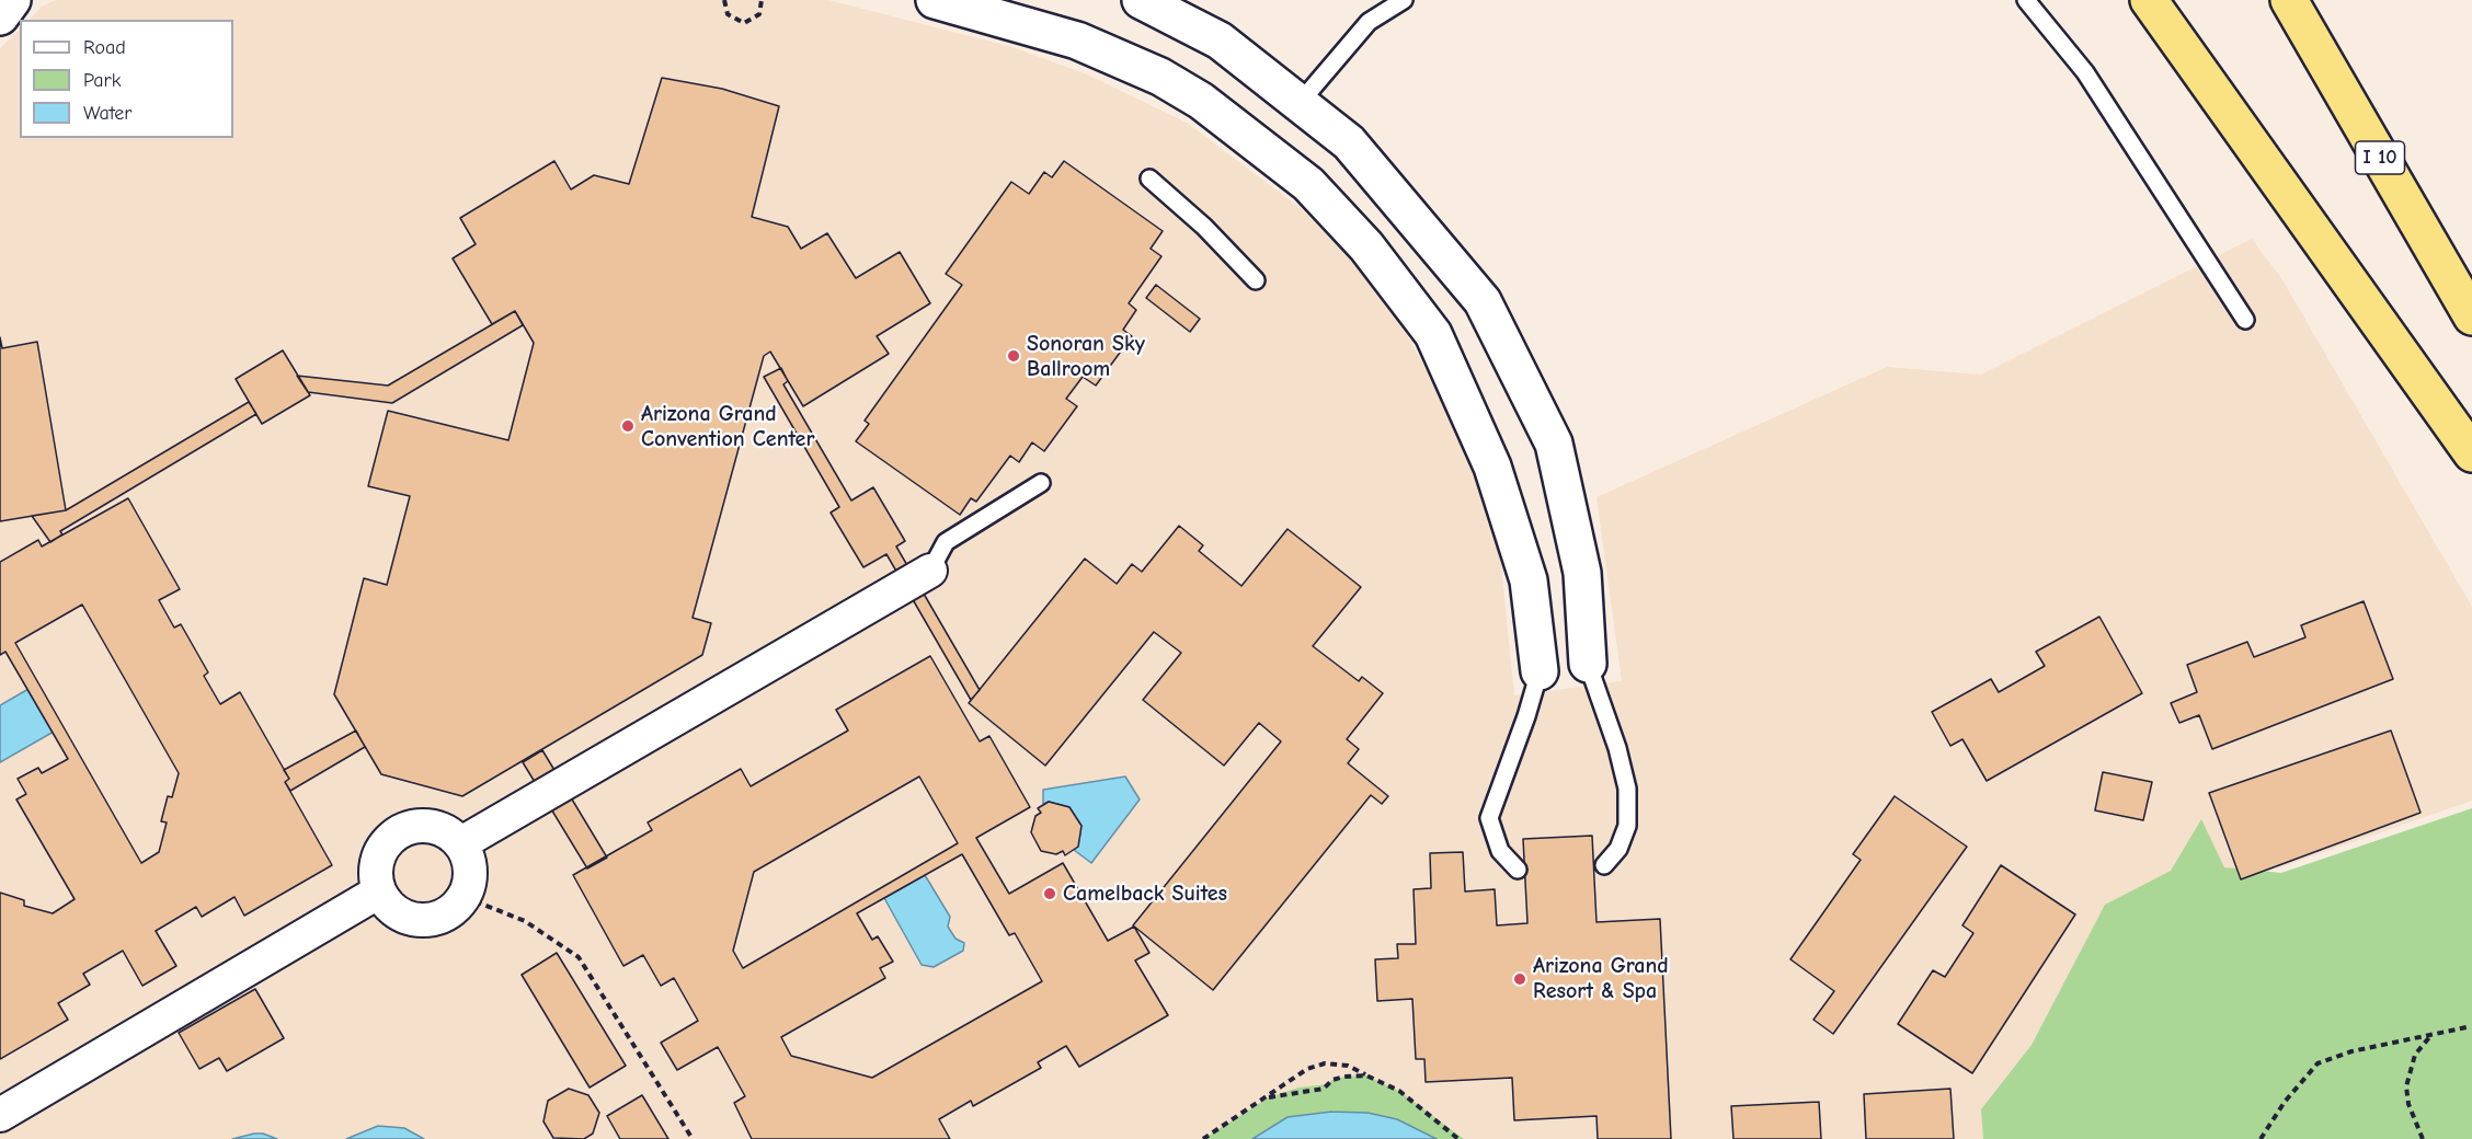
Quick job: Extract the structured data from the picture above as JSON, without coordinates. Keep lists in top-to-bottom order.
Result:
{
  "streets": {
    "highway": ["I 10"]
  },
  "places": [
    "Sonoran Sky Ballroom",
    "Arizona Grand Convention Center",
    "Camelback Suites",
    "Arizona Grand Resort & Spa"
  ],
  "legend": ["Road", "Park", "Water"]
}
